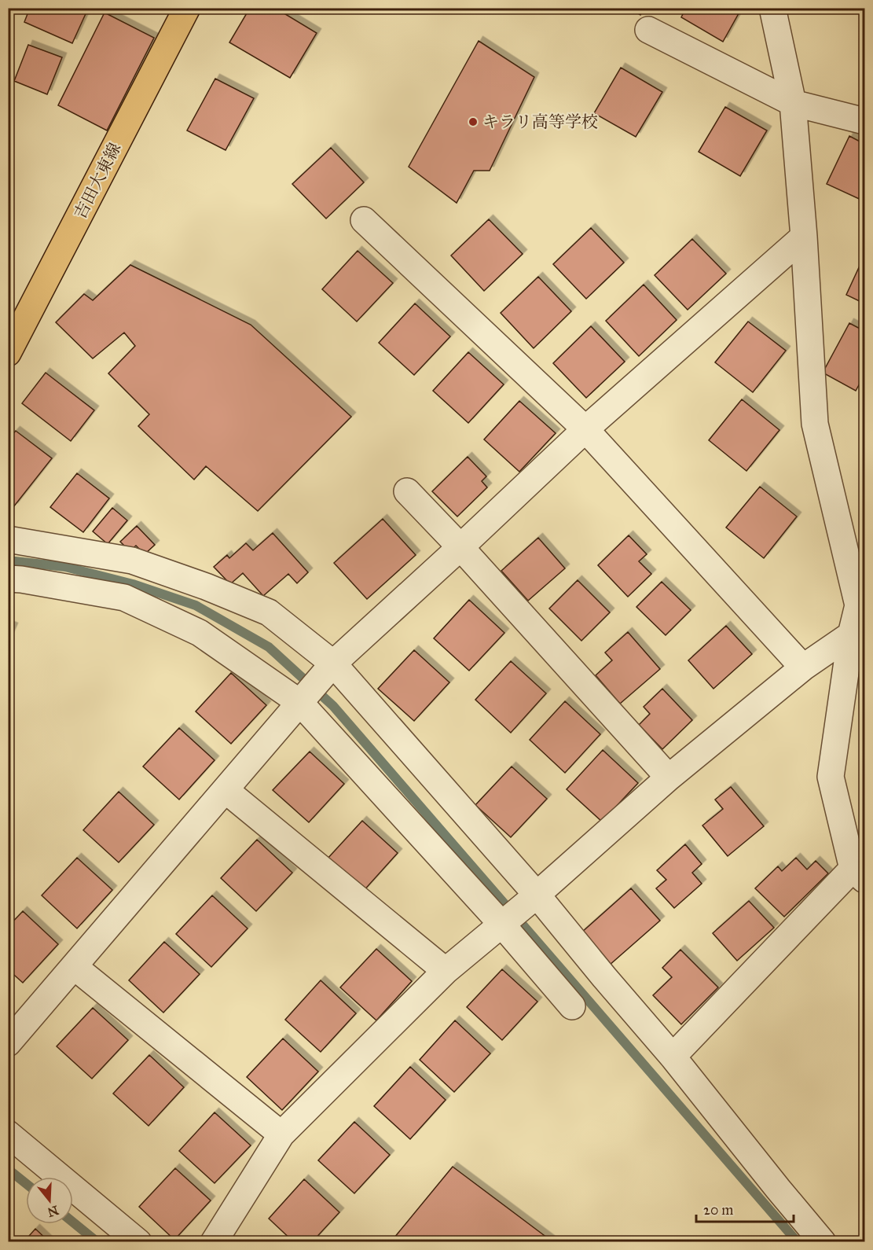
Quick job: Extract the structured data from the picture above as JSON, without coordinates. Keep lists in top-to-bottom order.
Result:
{
  "streets": {
    "main road": ["吉田大東線"]
  },
  "places": ["キラリ高等学校"],
  "scale_bar": "20 m",
  "north": "bottom"
}
